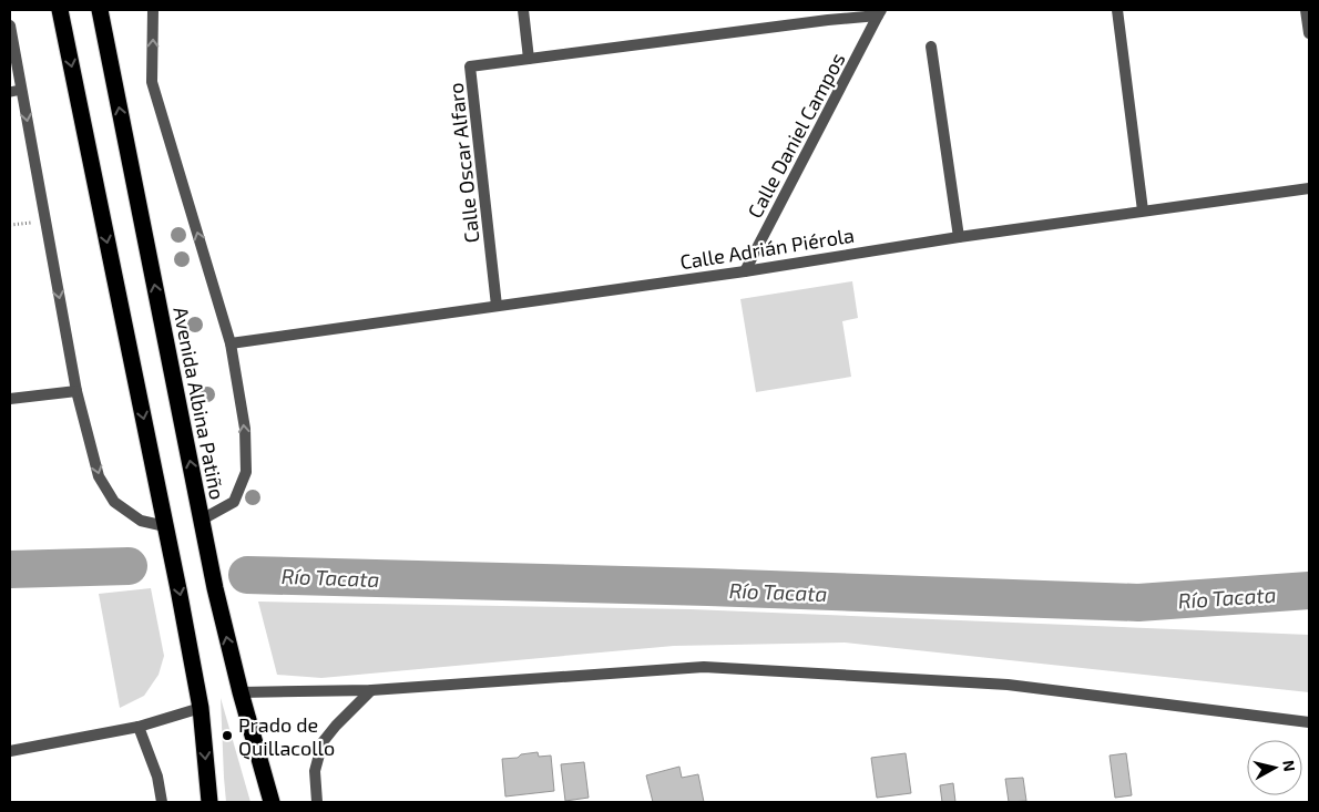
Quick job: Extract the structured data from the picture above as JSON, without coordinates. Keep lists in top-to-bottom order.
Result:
{
  "streets": {
    "highway": ["Avenida Albina Patiño"],
    "street": ["Calle Daniel Campos", "Calle Oscar Alfaro", "Calle Adrián Piérola"]
  },
  "crossings": [
    ["Calle Daniel Campos", "Calle Oscar Alfaro"],
    ["Calle Daniel Campos", "Calle Adrián Piérola"],
    ["Calle Oscar Alfaro", "Calle Adrián Piérola"]
  ],
  "water": ["Río Tacata"],
  "places": ["Prado de Quillacollo"],
  "north": "right"
}
